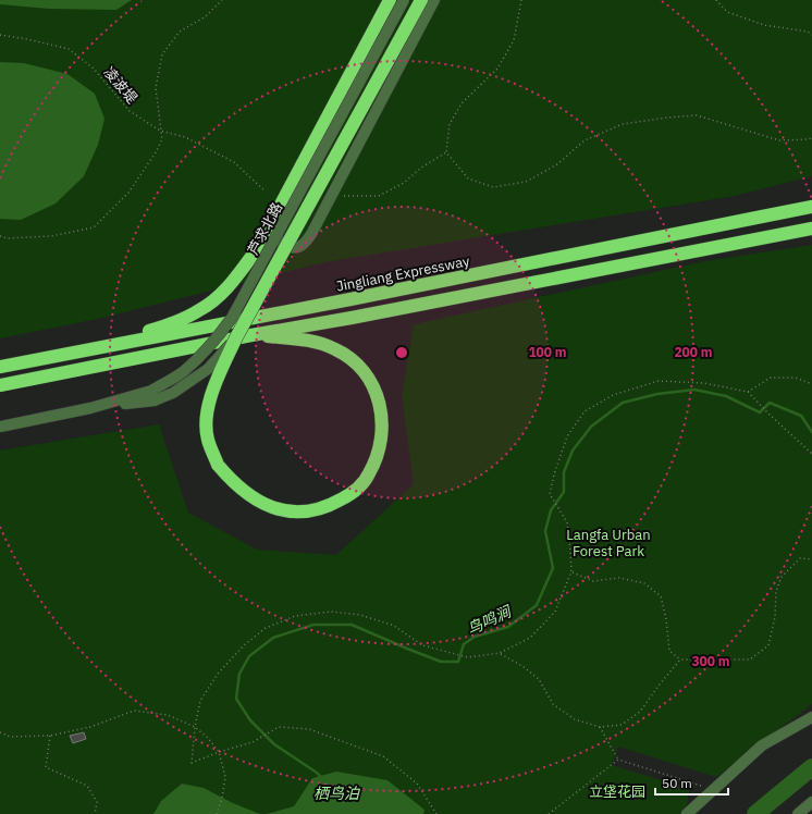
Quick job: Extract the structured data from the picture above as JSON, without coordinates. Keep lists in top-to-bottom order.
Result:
{
  "streets": {
    "highway": ["Jingliang Expressway"],
    "street": ["芦求北路"],
    "path": ["凌波堤"]
  },
  "water": ["鸟鸣涧", "栖鸟泊"],
  "parks": ["Langfa Urban Forest Park", "立垡花园"],
  "scale_bar": "50 m",
  "rings": ["100 m", "200 m", "300 m"]
}
